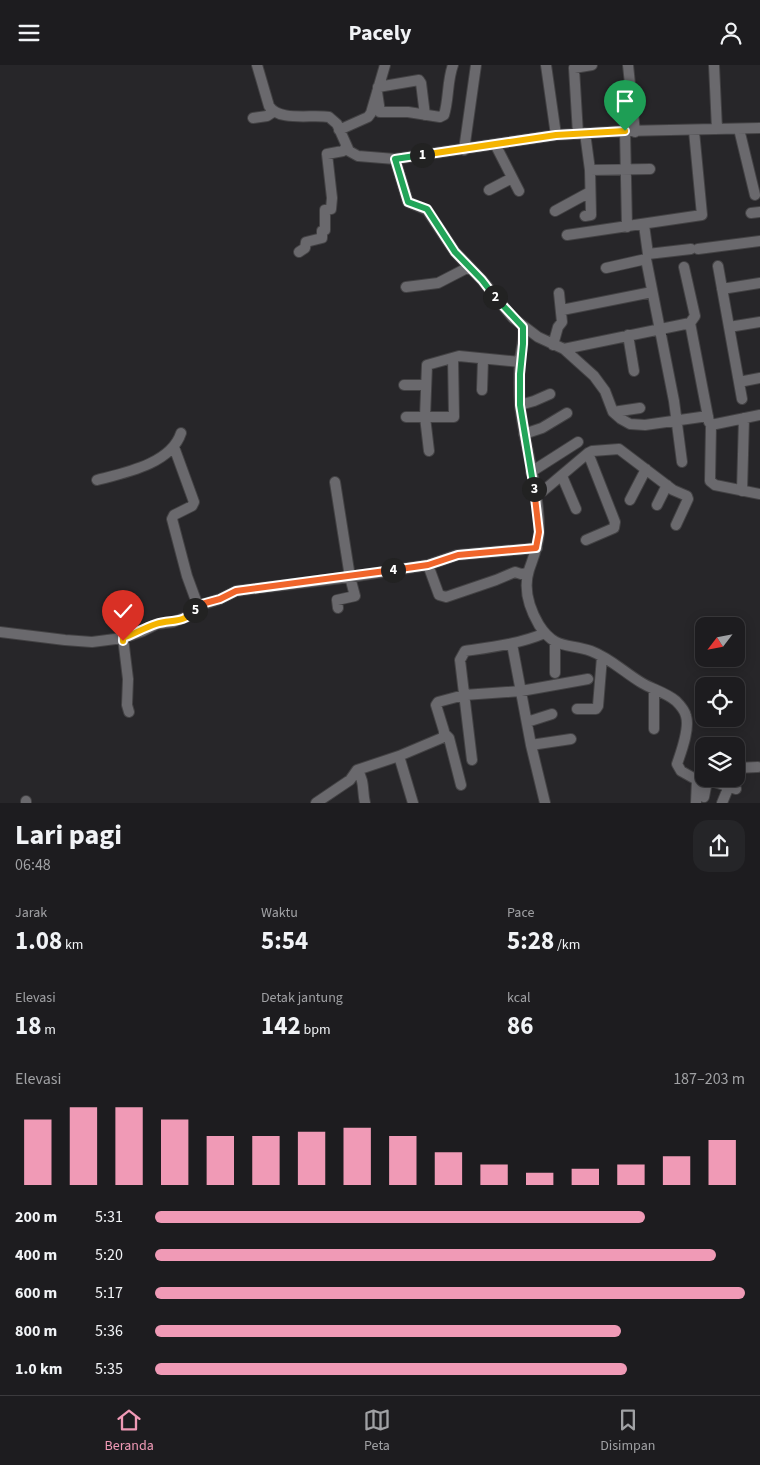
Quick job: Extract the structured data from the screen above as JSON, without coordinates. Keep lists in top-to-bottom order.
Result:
{
  "north": "bottom left",
  "page": {
    "header": "Pacely",
    "pins": [
      "1",
      "2",
      "3",
      "4",
      "5"
    ],
    "heading": ["Lari pagi", "06:48"],
    "stats": [
      ["Jarak", "1.08 km"],
      ["Waktu", "5:54"],
      ["Pace", "5:28 /km"],
      ["Elevasi", "18 m"],
      ["Detak jantung", "142 bpm"],
      ["kcal", "86"]
    ],
    "chart": ["Elevasi", "187–203 m"],
    "list": [
      {
        "name": "200 m",
        "note": "5:31"
      },
      {
        "name": "400 m",
        "note": "5:20"
      },
      {
        "name": "600 m",
        "note": "5:17"
      },
      {
        "name": "800 m",
        "note": "5:36"
      },
      {
        "name": "1.0 km",
        "note": "5:35"
      }
    ],
    "tabs": ["Beranda", "Peta", "Disimpan"]
  }
}
